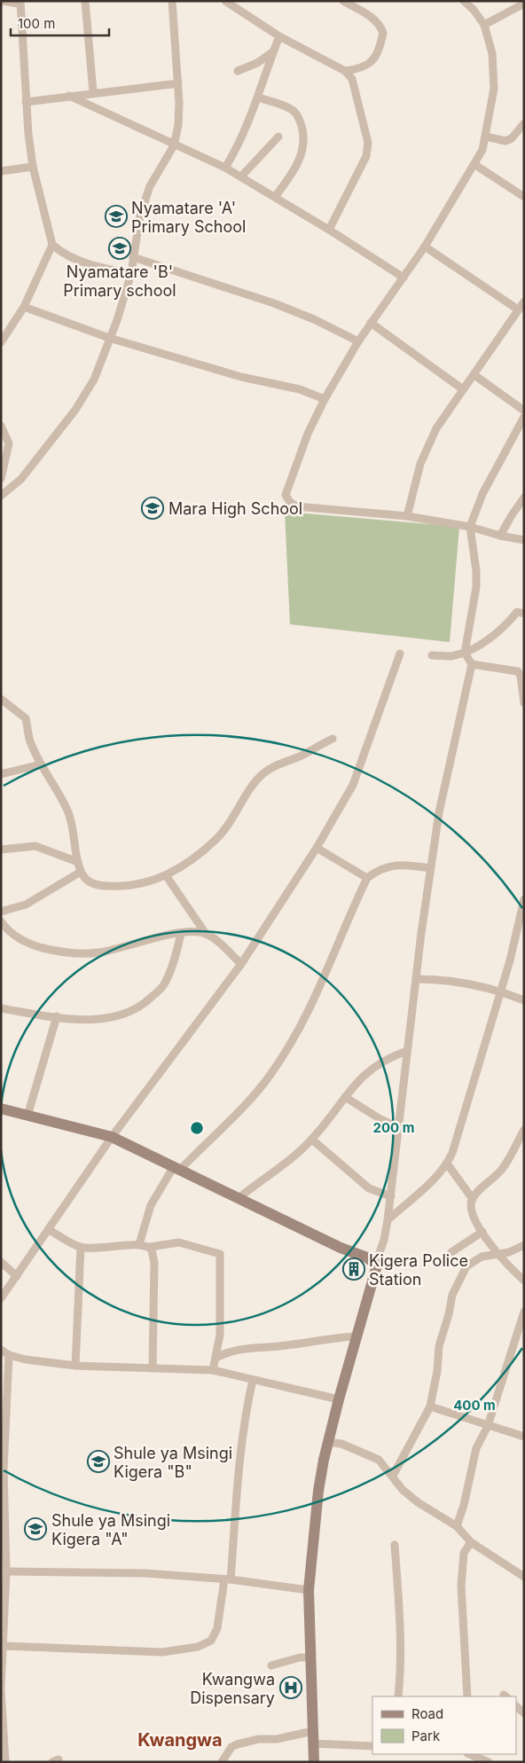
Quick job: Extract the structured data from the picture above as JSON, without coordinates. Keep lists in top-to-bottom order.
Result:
{
  "districts": ["Kwangwa"],
  "places": {
    "school or university": [
      "Nyamatare 'A' Primary School",
      "Nyamatare 'B' Primary school",
      "Mara High School",
      "Shule ya Msingi Kigera \"B\"",
      "Shule ya Msingi Kigera \"A\""
    ],
    "building": ["Kigera Police Station"],
    "hospital": ["Kwangwa Dispensary"]
  },
  "legend": ["Road", "Park"],
  "scale_bar": "100 m",
  "rings": ["200 m", "400 m"]
}
